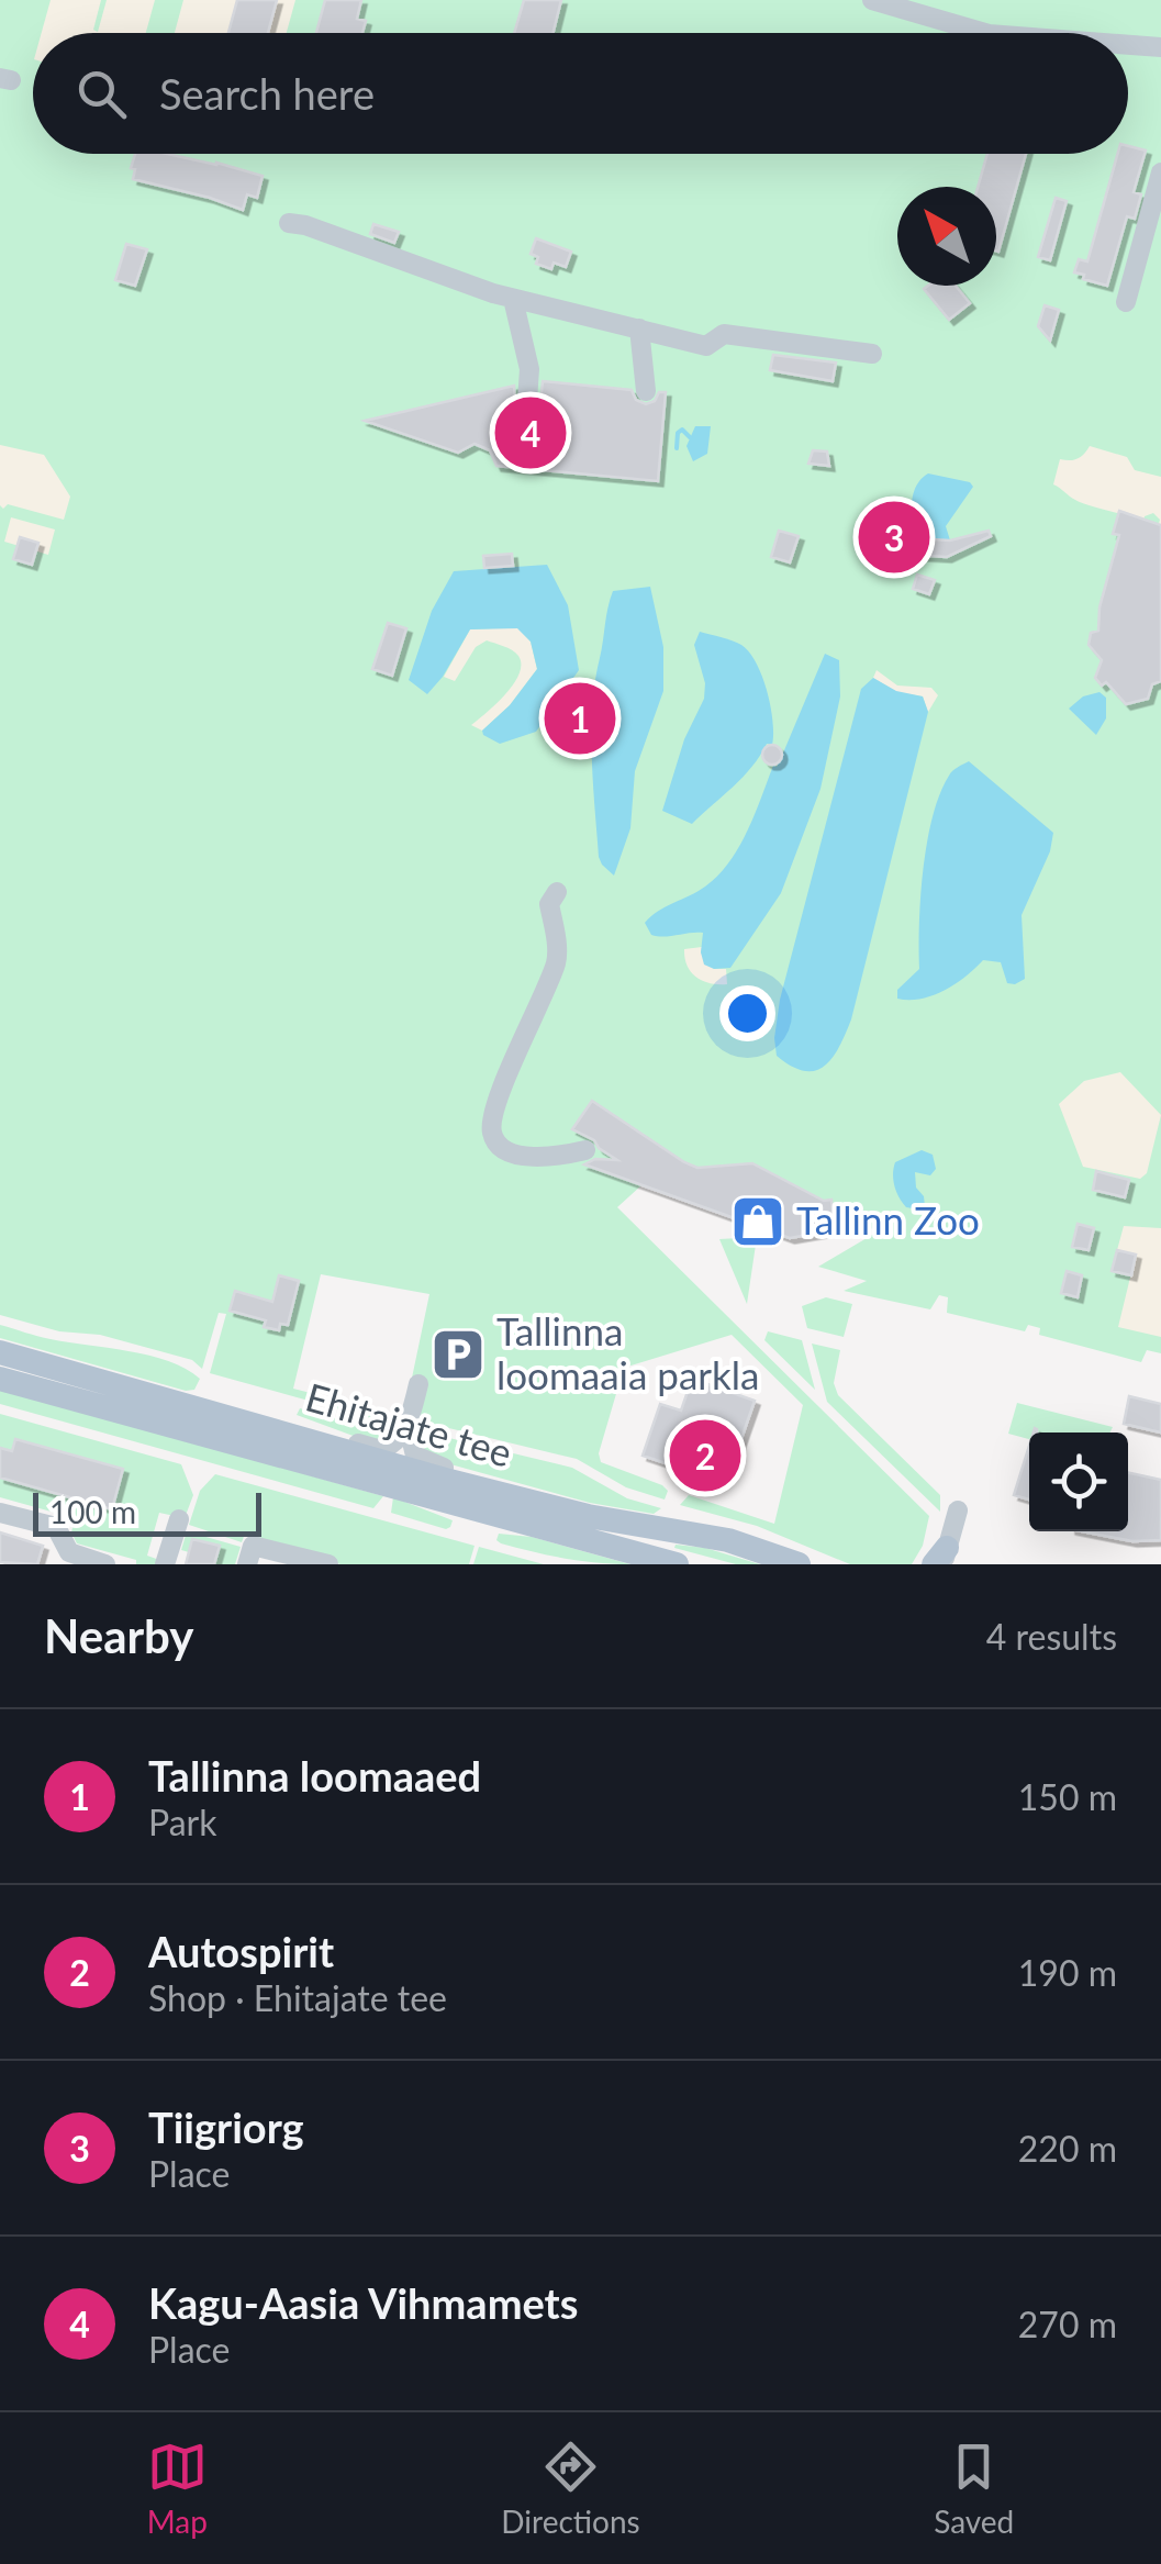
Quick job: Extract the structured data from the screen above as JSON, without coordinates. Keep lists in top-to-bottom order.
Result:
{
  "streets": {
    "main road": ["Ehitajate tee"]
  },
  "places": {
    "shop": ["Tallinn Zoo"],
    "parking": ["Tallinna loomaaia parkla"]
  },
  "scale_bar": "100 m",
  "north": "top left",
  "page": {
    "search": "Search here",
    "pins": [
      "4",
      "3",
      "1",
      "2"
    ],
    "scale": "100 m",
    "heading": ["Nearby", "4 results"],
    "list": [
      {
        "mark": "1",
        "name": "Tallinna loomaaed",
        "note": "Park",
        "value": "150 m"
      },
      {
        "mark": "2",
        "name": "Autospirit",
        "note": "Shop · Ehitajate tee",
        "value": "190 m"
      },
      {
        "mark": "3",
        "name": "Tiigriorg",
        "note": "Place",
        "value": "220 m"
      },
      {
        "mark": "4",
        "name": "Kagu-Aasia Vihmamets",
        "note": "Place",
        "value": "270 m"
      }
    ],
    "nav": ["Map", "Directions", "Saved"]
  }
}
